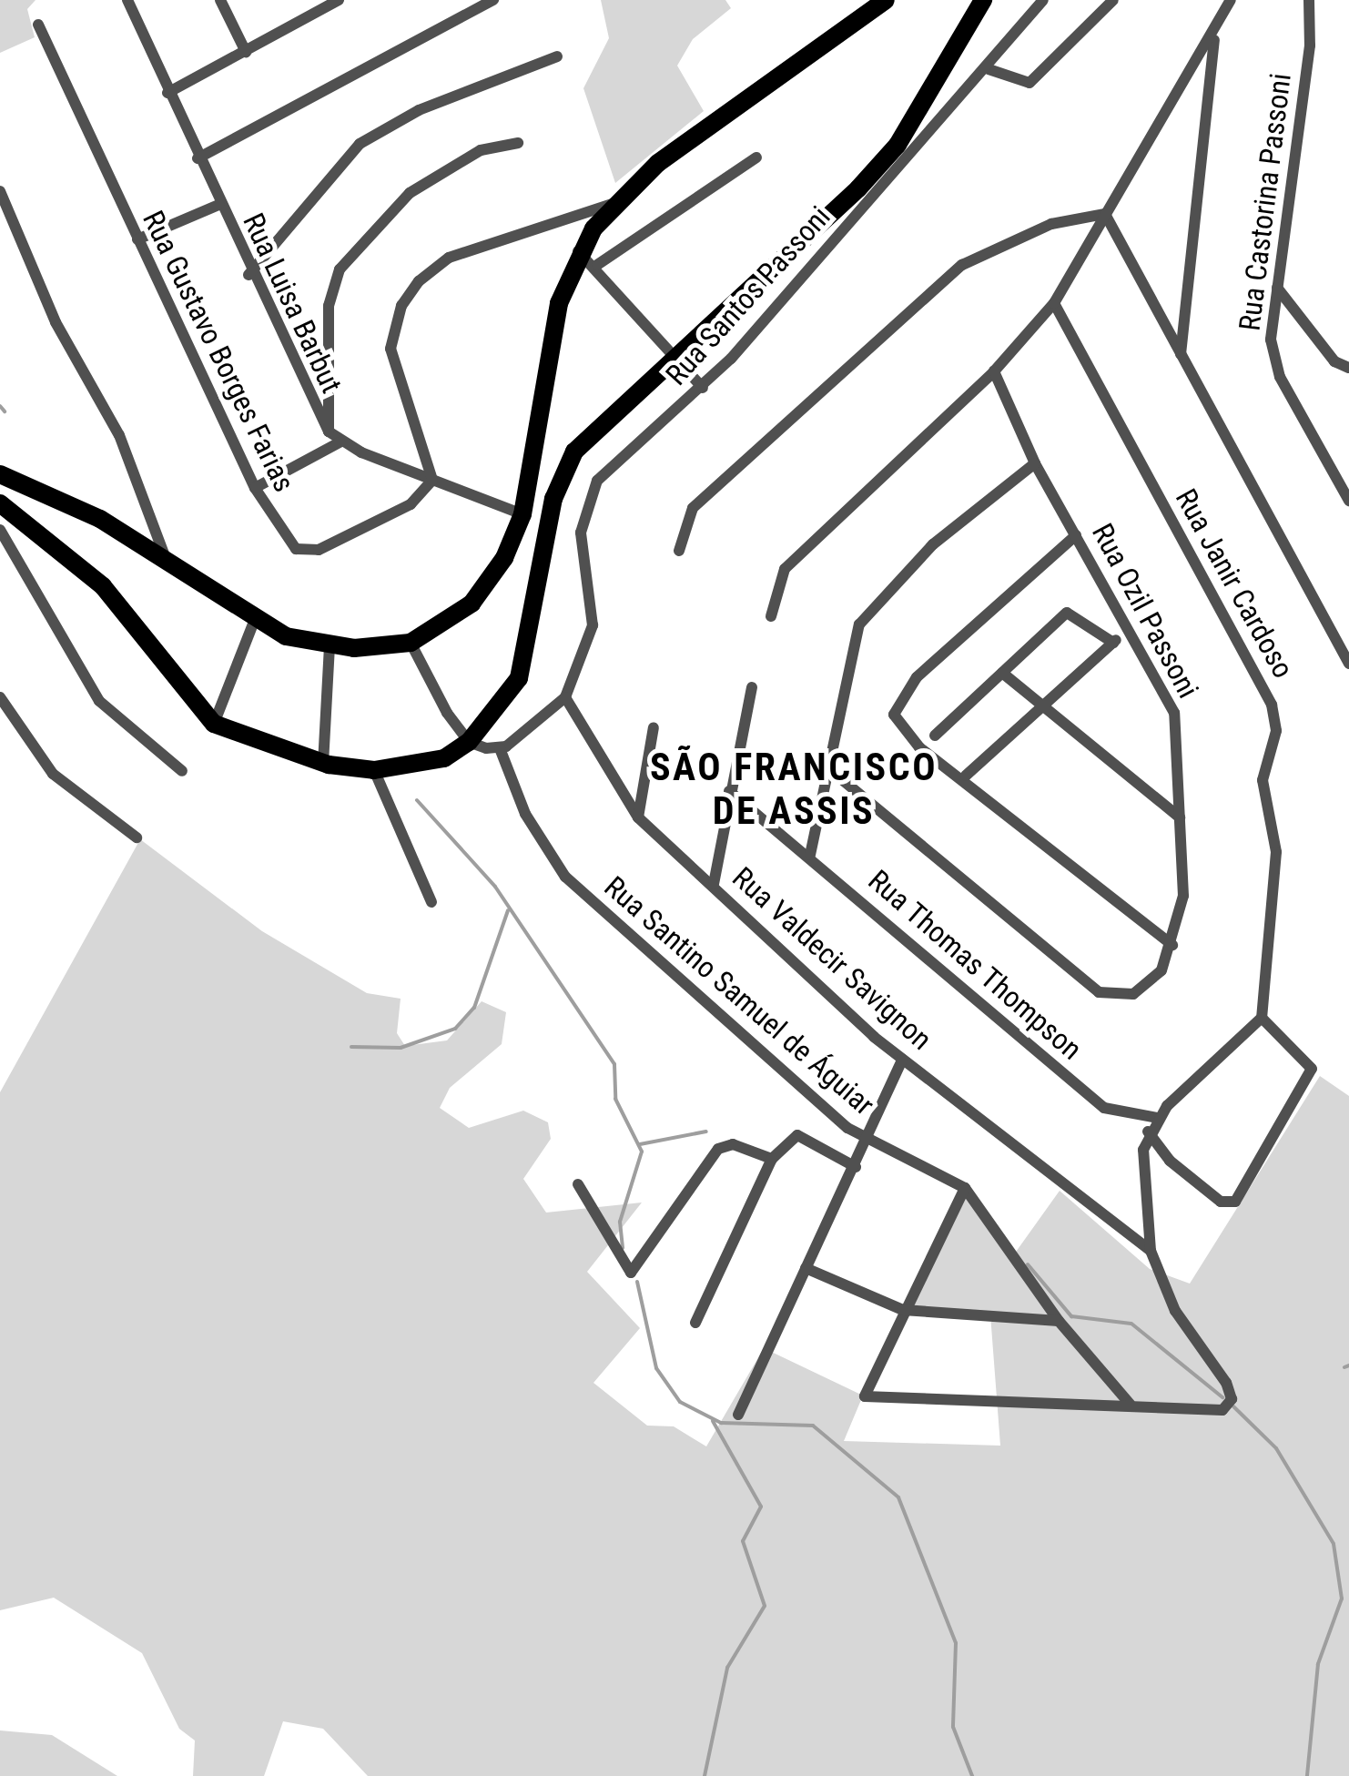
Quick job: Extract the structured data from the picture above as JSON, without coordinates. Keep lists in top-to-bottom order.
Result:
{
  "streets": {
    "street": [
      "Rua Castorina Passoni",
      "Rua Santos Passoni",
      "Rua Luisa Barbut",
      "Rua Gustavo Borges Farias",
      "Rua Janir Cardoso",
      "Rua Ozil Passoni",
      "Rua Valdecir Savignon",
      "Rua Thomas Thompson",
      "Rua Santino Samuel de Águiar"
    ]
  },
  "crossings": [
    ["Rua Santos Passoni", "Rua Valdecir Savignon"],
    ["Rua Luisa Barbut", "Rua Gustavo Borges Farias"]
  ],
  "districts": ["SÃO FRANCISCO DE ASSIS"]
}
